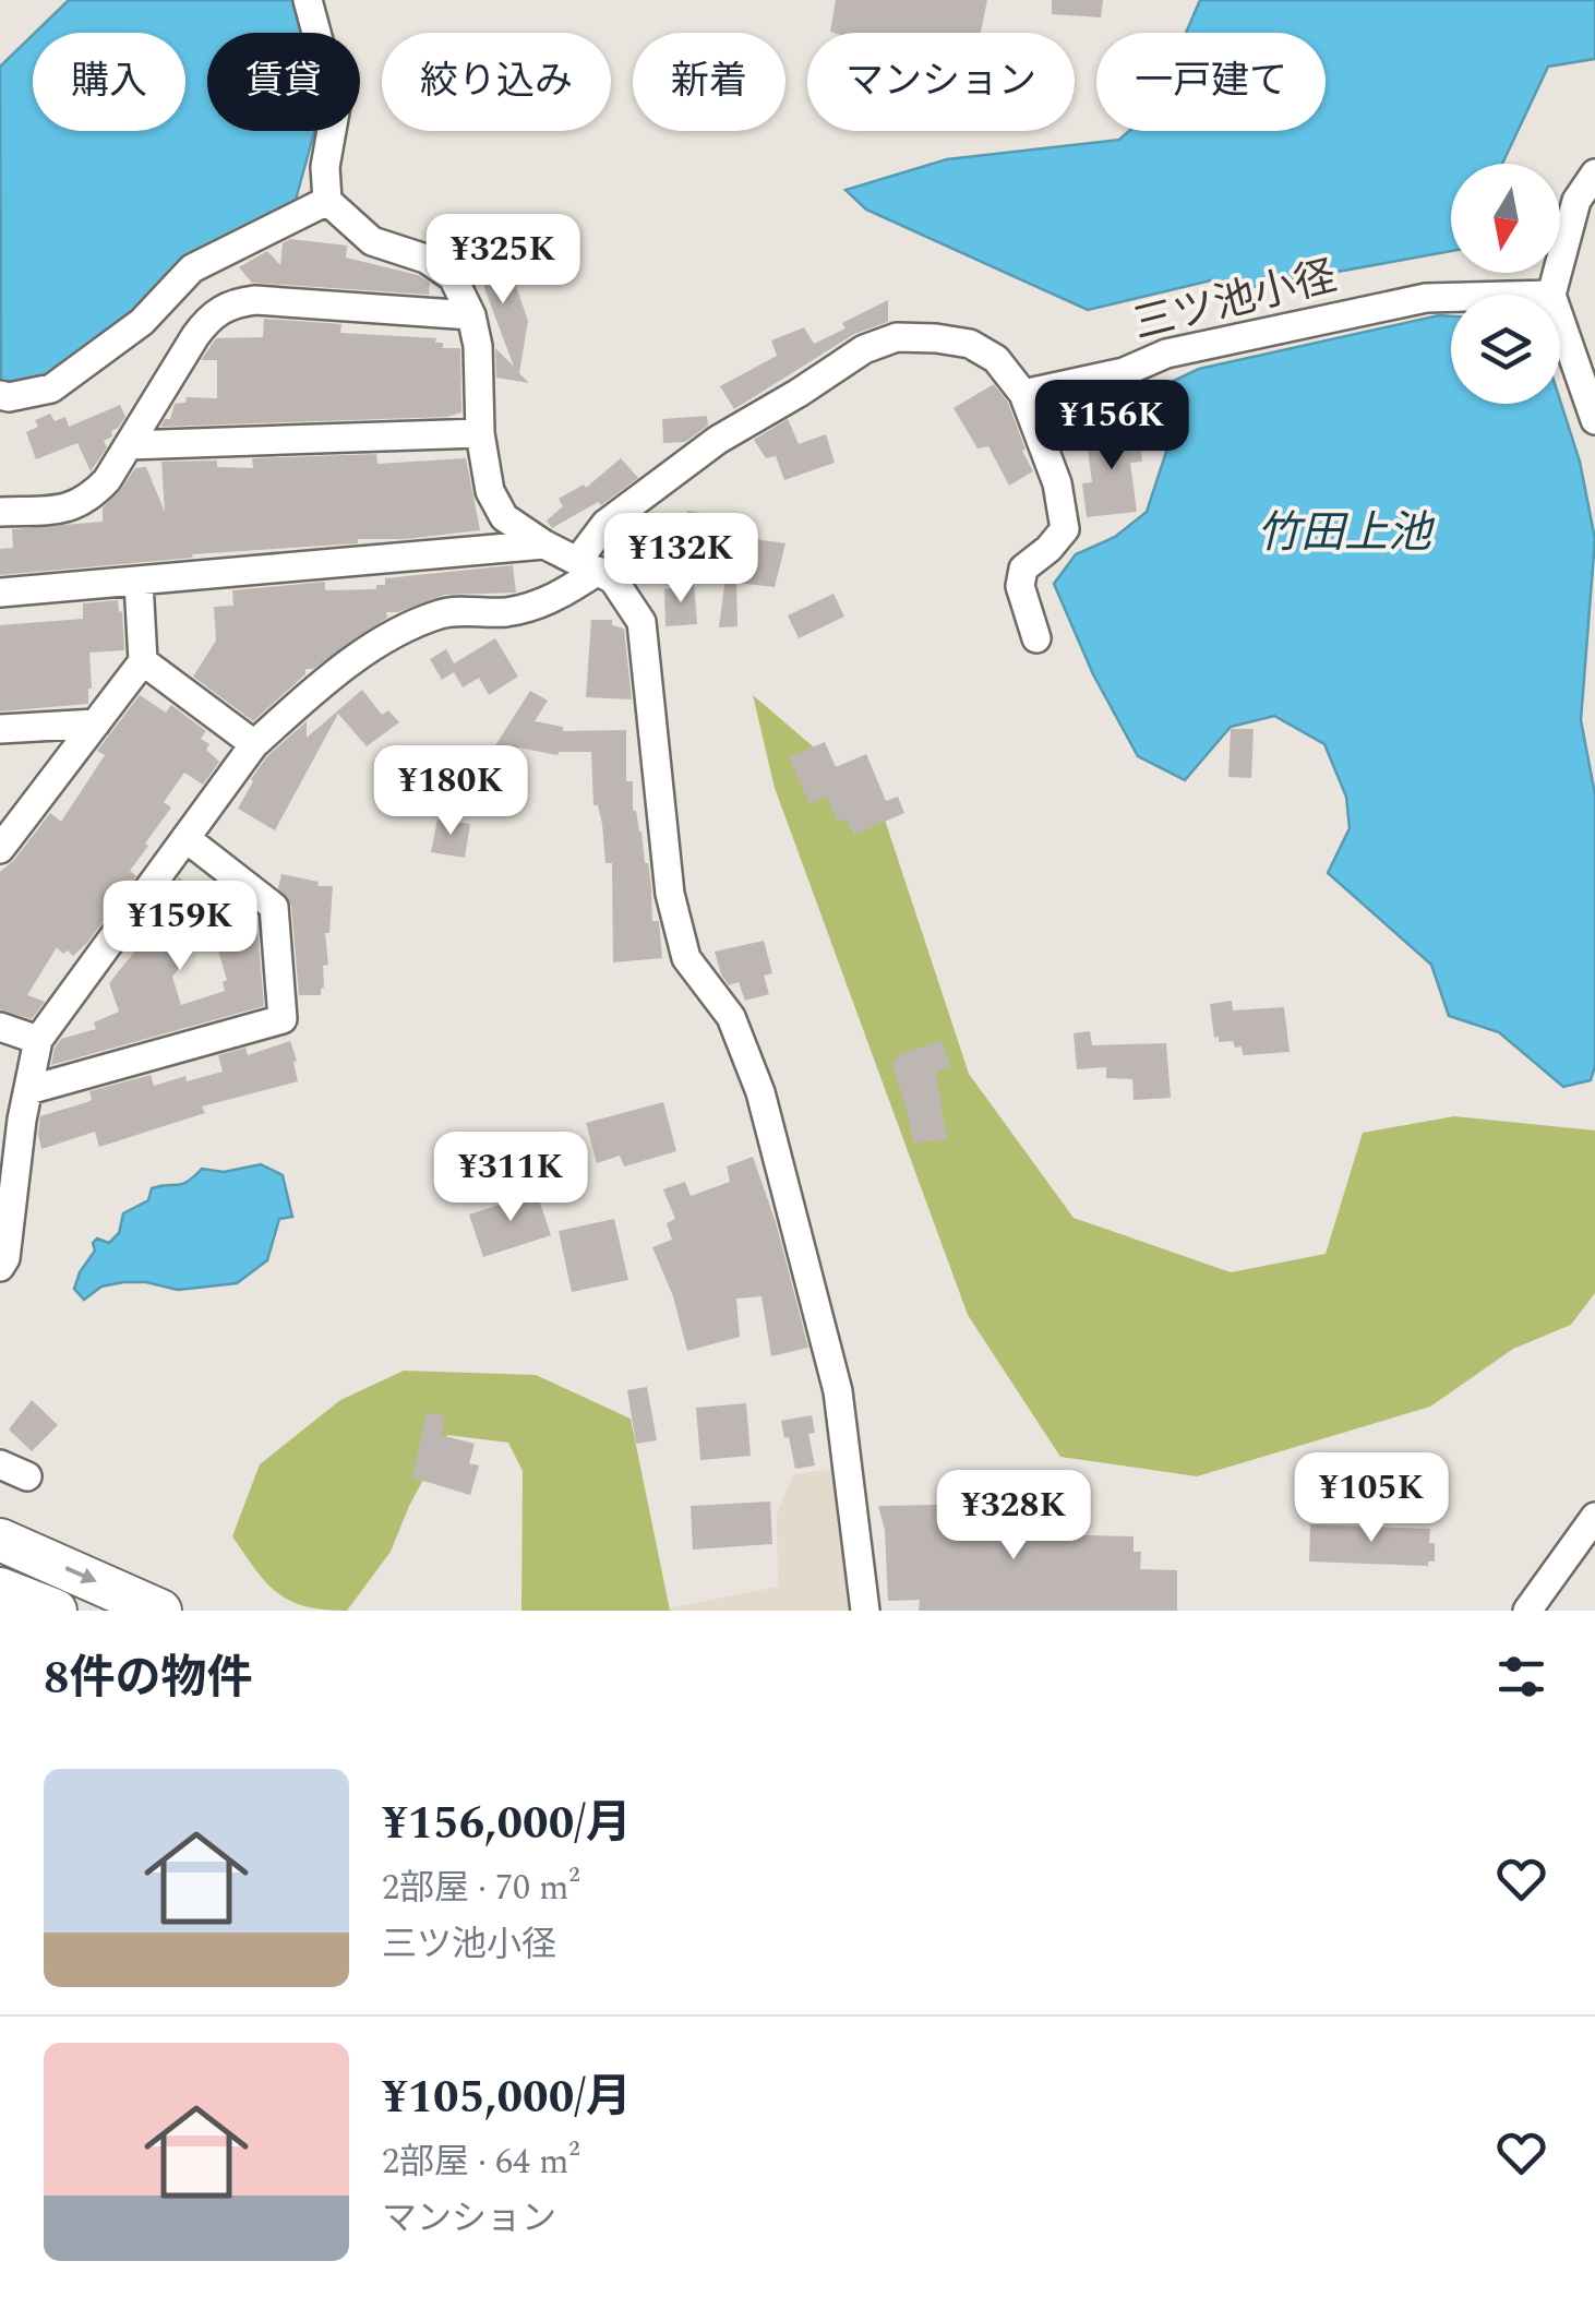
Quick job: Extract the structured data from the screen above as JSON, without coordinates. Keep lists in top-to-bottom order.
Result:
{
  "streets": {
    "street": ["三ツ池小径"]
  },
  "water": ["竹田上池"],
  "north": "bottom",
  "page": {
    "chip": [
      "購入",
      "賃貸",
      "絞り込み",
      "新着",
      "マンション",
      "一戸建て"
    ],
    "price": [
      "¥325K",
      "¥156K",
      "¥132K",
      "¥180K",
      "¥159K",
      "¥311K",
      "¥105K",
      "¥328K"
    ],
    "heading": "8件の物件",
    "list": [
      {
        "name": "¥156,000/月",
        "note": "2部屋 · 70 m² · 三ツ池小径"
      },
      {
        "name": "¥105,000/月",
        "note": "2部屋 · 64 m² · マンション"
      }
    ]
  }
}
